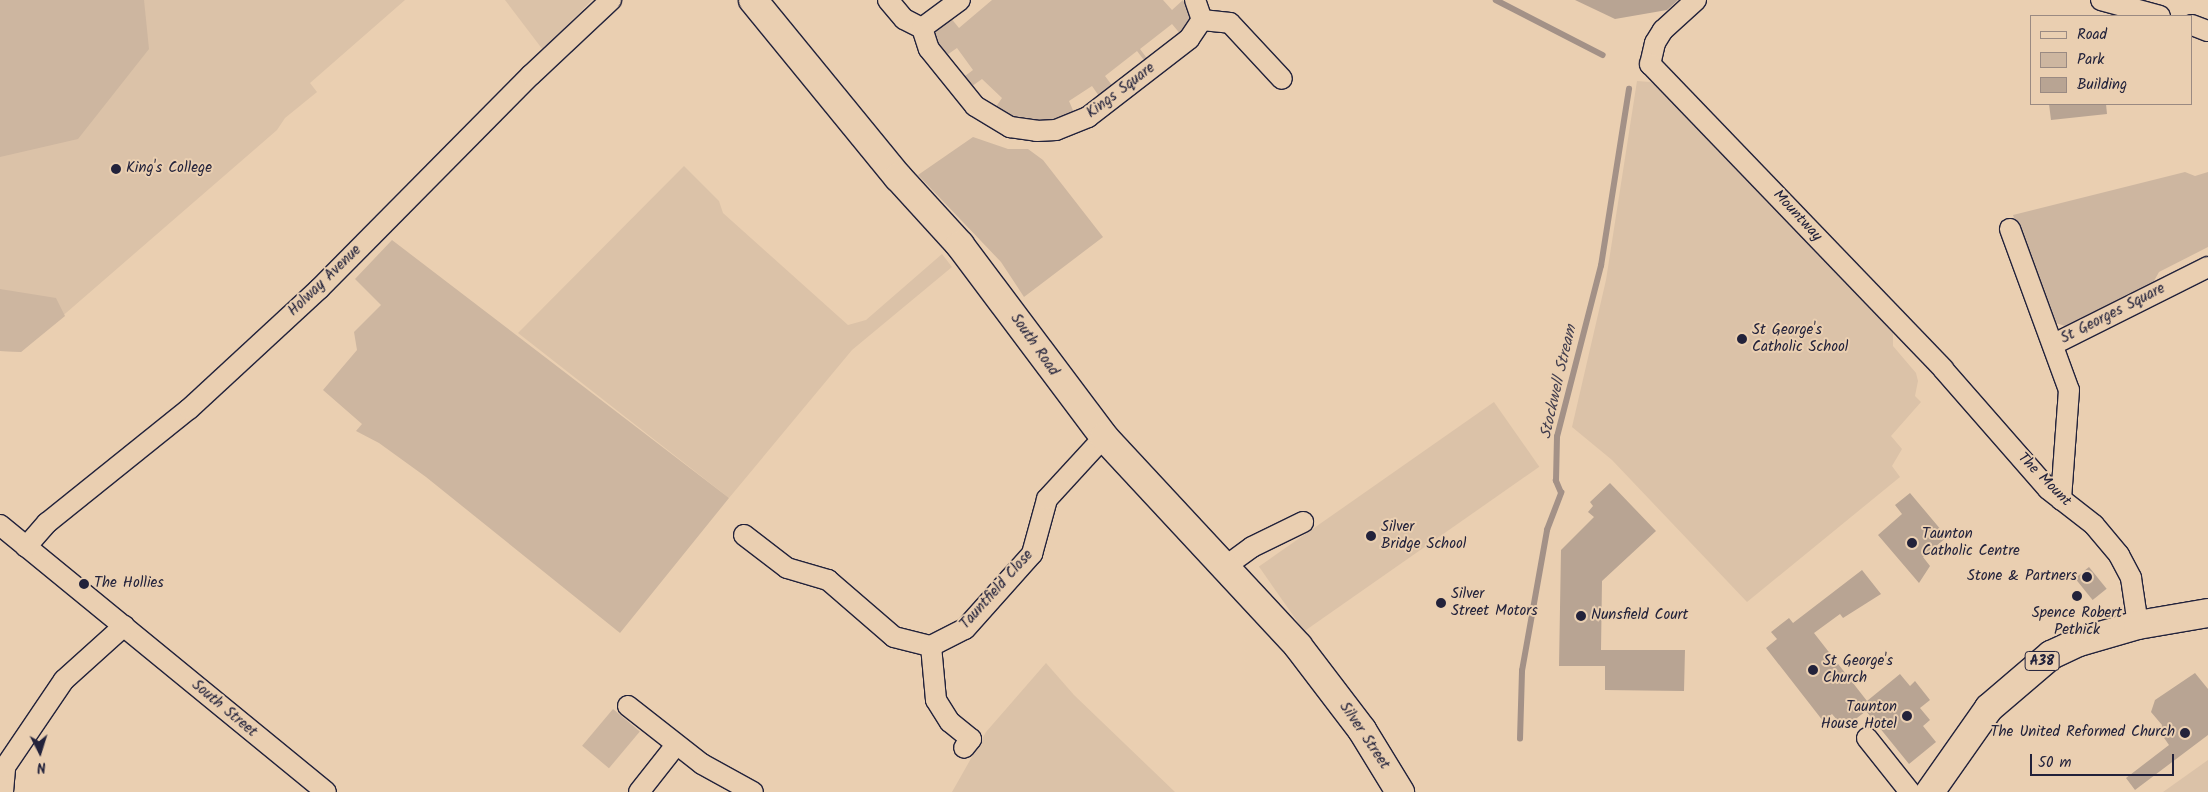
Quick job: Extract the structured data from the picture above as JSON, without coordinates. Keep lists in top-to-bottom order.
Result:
{
  "streets": {
    "main road": ["South Road", "A38", "Silver Street"],
    "street": [
      "Kings Square",
      "Mountway",
      "Holway Avenue",
      "St Georges Square",
      "The Mount",
      "Tauntfield Close",
      "South Street"
    ]
  },
  "crossings": [
    ["Mountway", "The Mount"],
    ["Holway Avenue", "South Street"],
    ["St Georges Square", "The Mount"],
    ["South Road", "Tauntfield Close"],
    ["South Road", "Silver Street"],
    ["The Mount", "A38"]
  ],
  "water": ["Stockwell Stream"],
  "places": [
    "King's College",
    "St George's Catholic School",
    "Silver Bridge School",
    "Taunton Catholic Centre",
    "Stone & Partners",
    "The Hollies",
    "Spence Robert Pethick",
    "Silver Street Motors",
    "Nunsfield Court",
    "St George's Church",
    "Taunton House Hotel",
    "The United Reformed Church"
  ],
  "legend": ["Road", "Park", "Building"],
  "scale_bar": "50 m",
  "north": "bottom"
}
